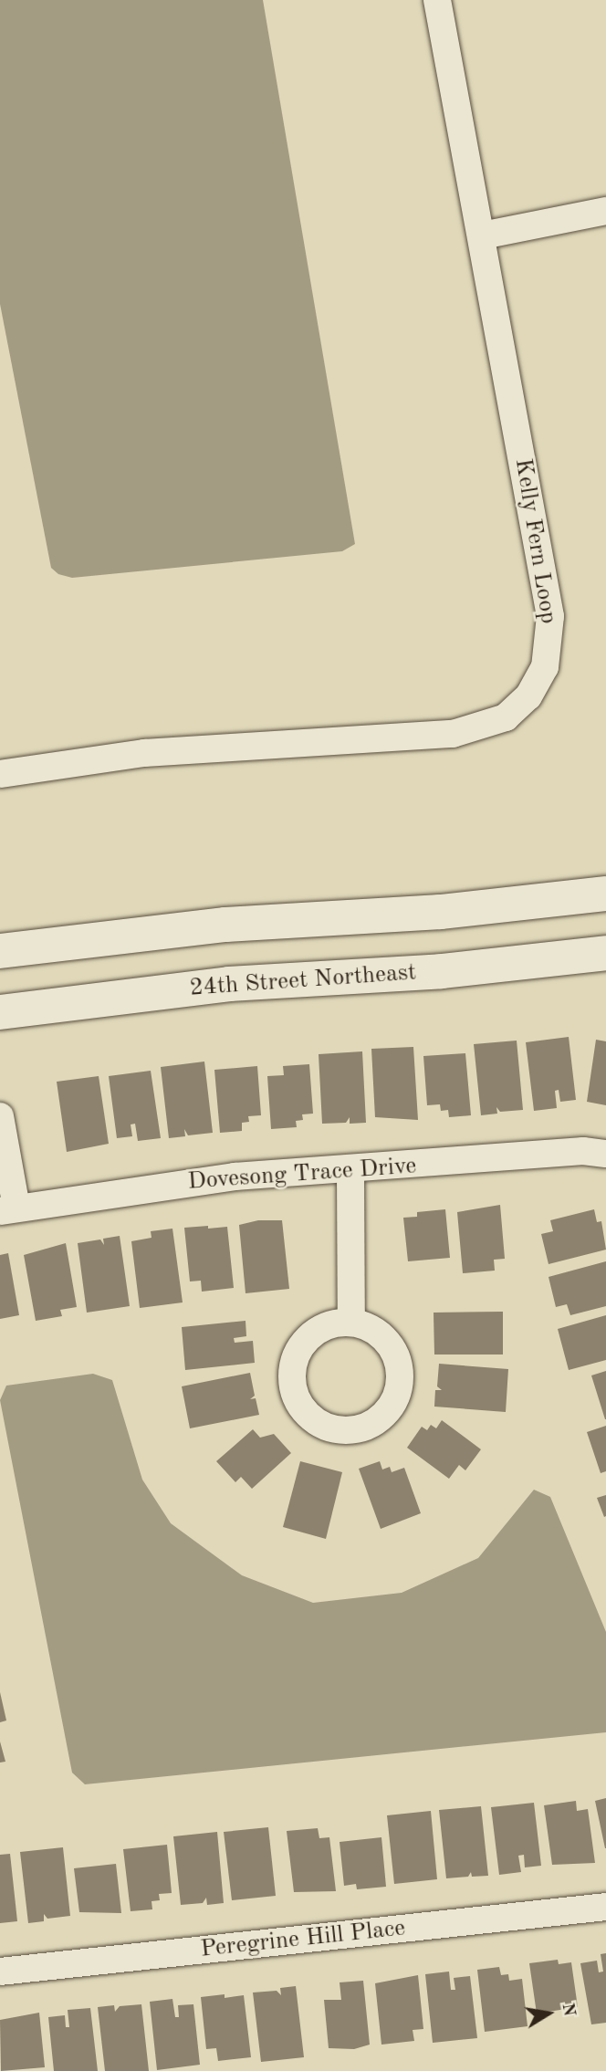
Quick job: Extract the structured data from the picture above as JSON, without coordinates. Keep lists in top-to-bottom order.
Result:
{
  "streets": {
    "street": [
      "Kelly Fern Loop",
      "24th Street Northeast",
      "Dovesong Trace Drive",
      "Peregrine Hill Place"
    ]
  },
  "north": "right"
}
